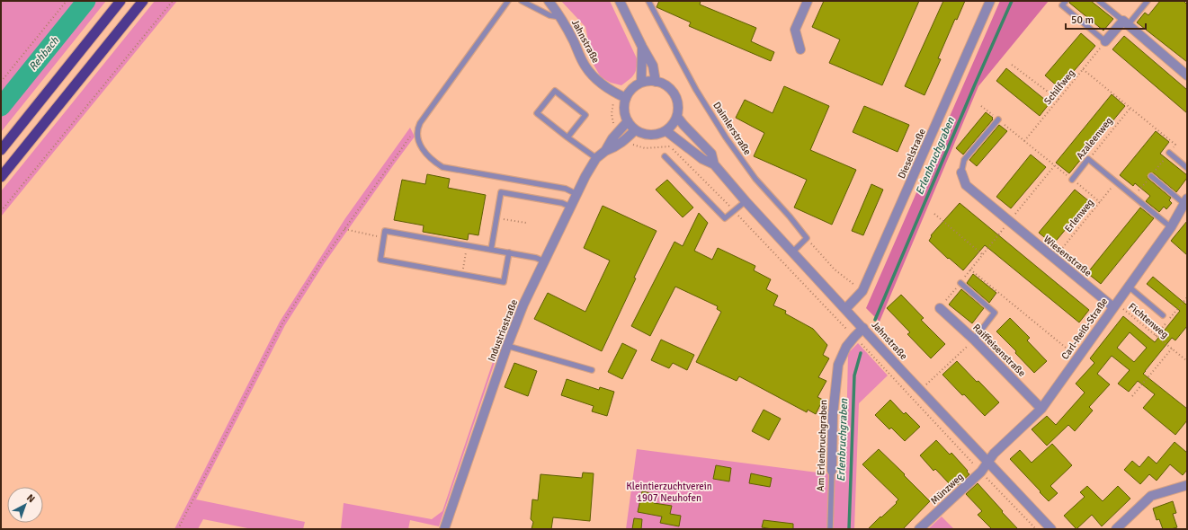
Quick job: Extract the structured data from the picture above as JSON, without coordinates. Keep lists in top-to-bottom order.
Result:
{
  "streets": {
    "street": [
      "Jahnstraße",
      "Dieselstraße",
      "Wiesenstraße",
      "Carl-Reiß-Straße",
      "Industriestraße",
      "Raiffeisenstraße",
      "Am Erlenbruchgraben",
      "Münzweg"
    ],
    "lane": ["Daimlerstraße", "Azaleenweg"],
    "path": ["Schilfweg", "Erlenweg", "Fichtenweg"]
  },
  "crossings": [
    ["Jahnstraße", "Dieselstraße"],
    ["Jahnstraße", "Carl-Reiß-Straße"],
    ["Jahnstraße", "Industriestraße"],
    ["Jahnstraße", "Am Erlenbruchgraben"],
    ["Jahnstraße", "Münzweg"],
    ["Erlenweg", "Wiesenstraße"],
    ["Wiesenstraße", "Fichtenweg"],
    ["Wiesenstraße", "Carl-Reiß-Straße"],
    ["Fichtenweg", "Carl-Reiß-Straße"],
    ["Carl-Reiß-Straße", "Raiffeisenstraße"],
    ["Carl-Reiß-Straße", "Münzweg"]
  ],
  "water": ["Rehbach", "Erlenbruchgraben"],
  "parks": ["Kleintierzuchtverein 1907 Neuhofen"],
  "scale_bar": "50 m",
  "north": "top right"
}
